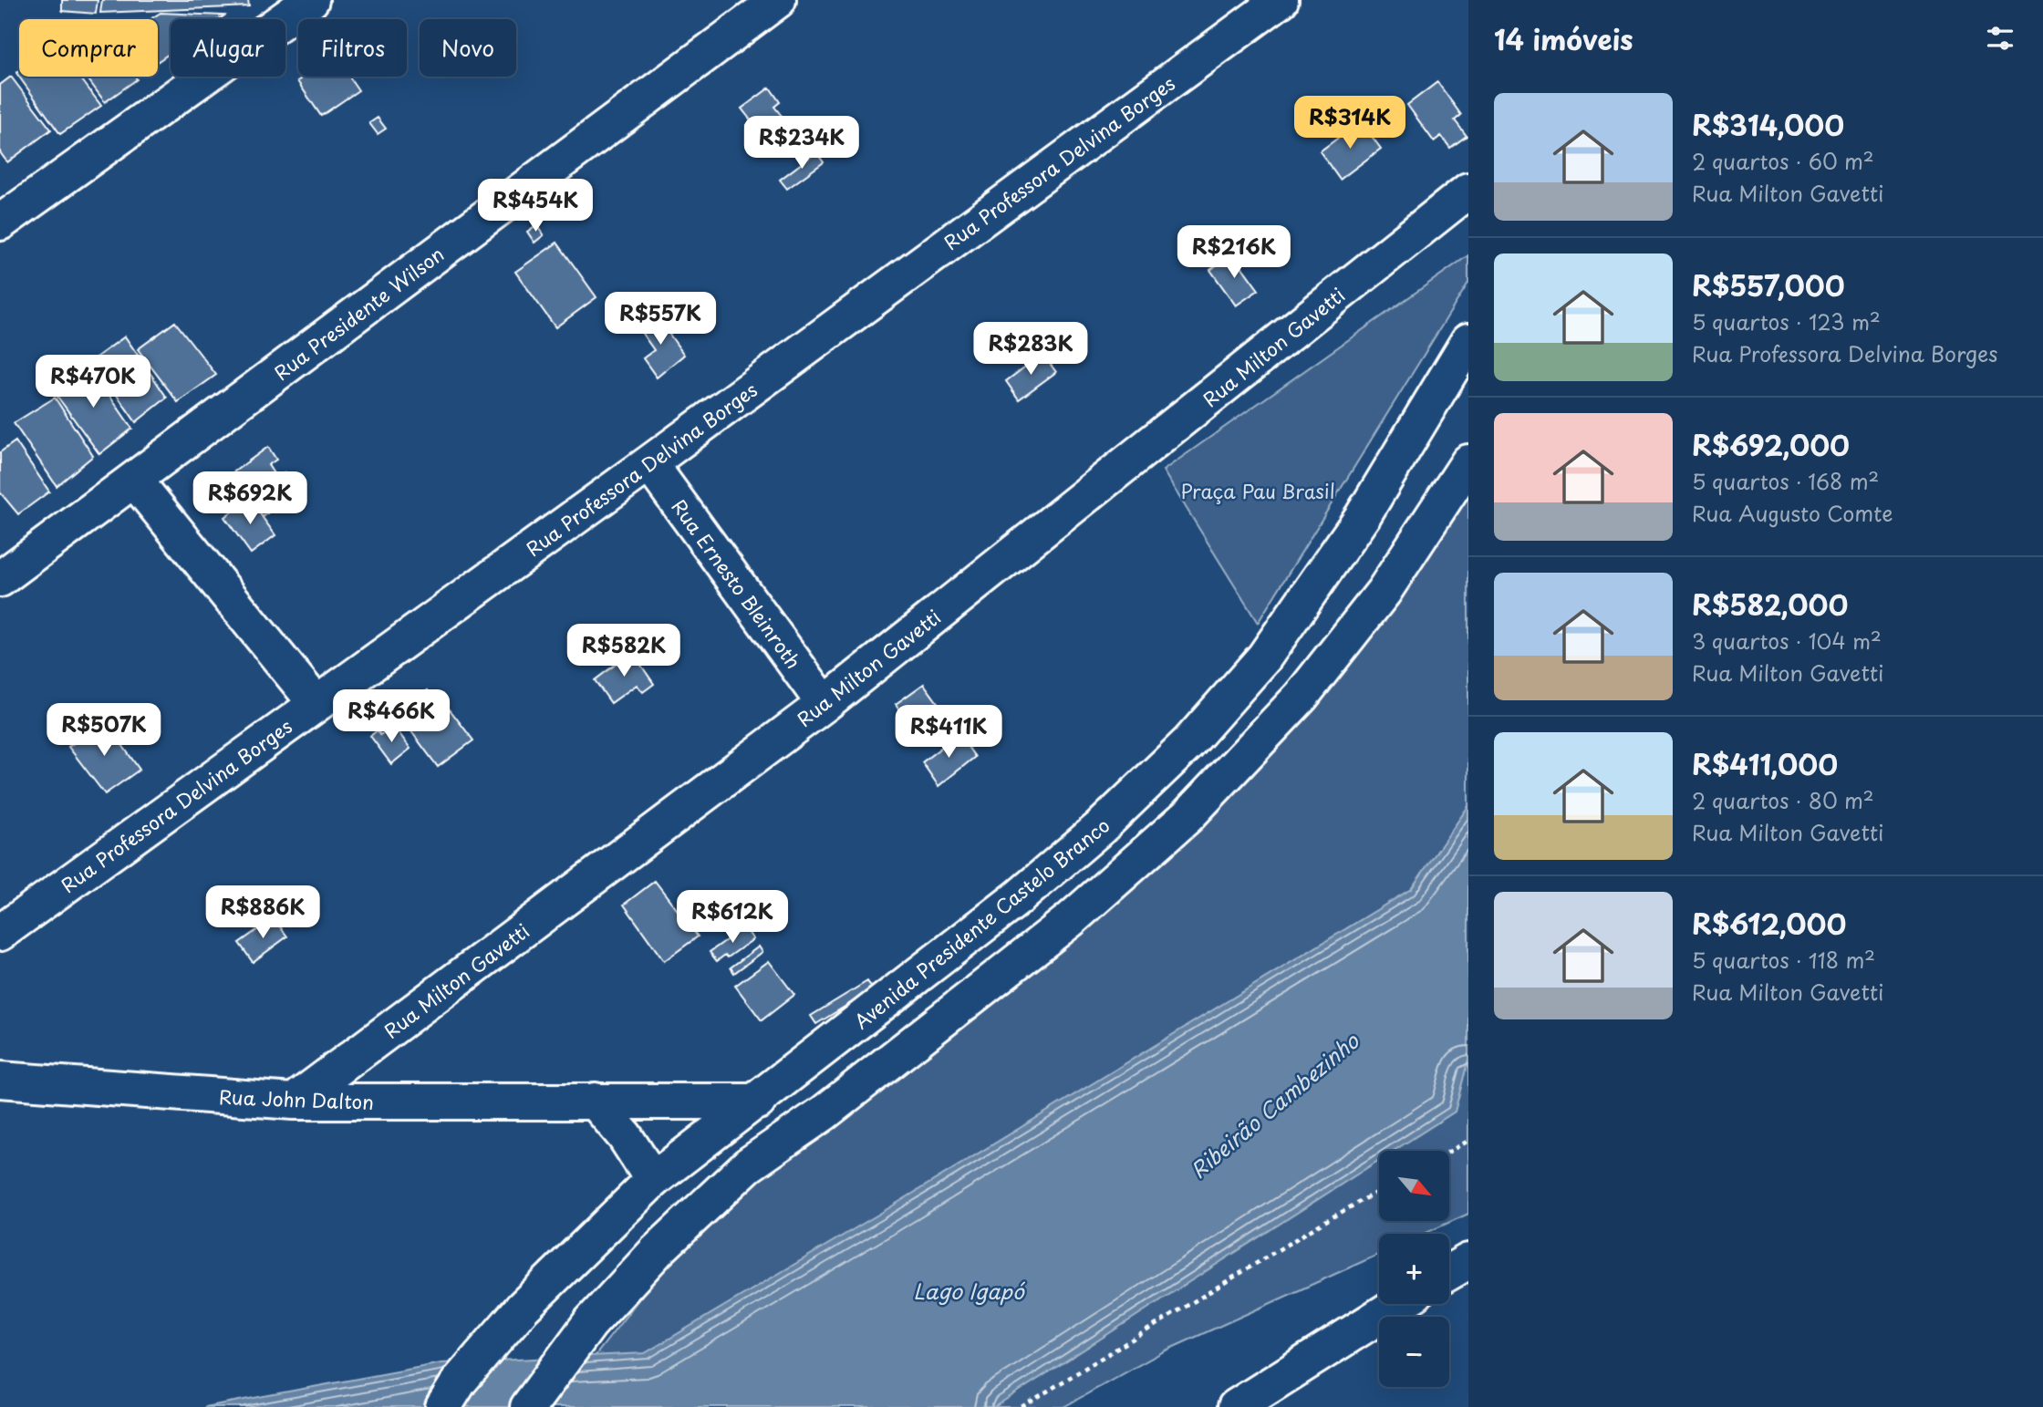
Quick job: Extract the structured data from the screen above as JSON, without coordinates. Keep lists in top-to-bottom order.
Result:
{
  "streets": {
    "street": [
      "Rua Professora Delvina Borges",
      "Rua Presidente Wilson",
      "Rua Milton Gavetti",
      "Rua Ernesto Bleinroth",
      "Avenida Presidente Castelo Branco",
      "Rua John Dalton"
    ]
  },
  "crossings": [
    ["Rua Professora Delvina Borges", "Rua Ernesto Bleinroth"],
    ["Rua Milton Gavetti", "Rua Ernesto Bleinroth"],
    ["Rua Milton Gavetti", "Rua John Dalton"],
    ["Avenida Presidente Castelo Branco", "Rua John Dalton"]
  ],
  "water": ["Ribeirão Cambezinho", "Lago Igapó"],
  "parks": ["Praça Pau Brasil"],
  "north": "bottom right",
  "page": {
    "heading": "14 imóveis",
    "chip": [
      "Comprar",
      "Alugar",
      "Filtros",
      "Novo"
    ],
    "list": [
      {
        "name": "R$314,000",
        "note": "2 quartos · 60 m² · Rua Milton Gavetti"
      },
      {
        "name": "R$557,000",
        "note": "5 quartos · 123 m² · Rua Professora Delvina Borges"
      },
      {
        "name": "R$692,000",
        "note": "5 quartos · 168 m² · Rua Augusto Comte"
      },
      {
        "name": "R$582,000",
        "note": "3 quartos · 104 m² · Rua Milton Gavetti"
      },
      {
        "name": "R$411,000",
        "note": "2 quartos · 80 m² · Rua Milton Gavetti"
      },
      {
        "name": "R$612,000",
        "note": "5 quartos · 118 m² · Rua Milton Gavetti"
      }
    ],
    "price": [
      "R$314K",
      "R$234K",
      "R$454K",
      "R$216K",
      "R$557K",
      "R$283K",
      "R$470K",
      "R$692K",
      "R$582K",
      "R$466K",
      "R$507K",
      "R$411K",
      "R$886K",
      "R$612K"
    ],
    "map_buttons": ["+", "−"]
  }
}
